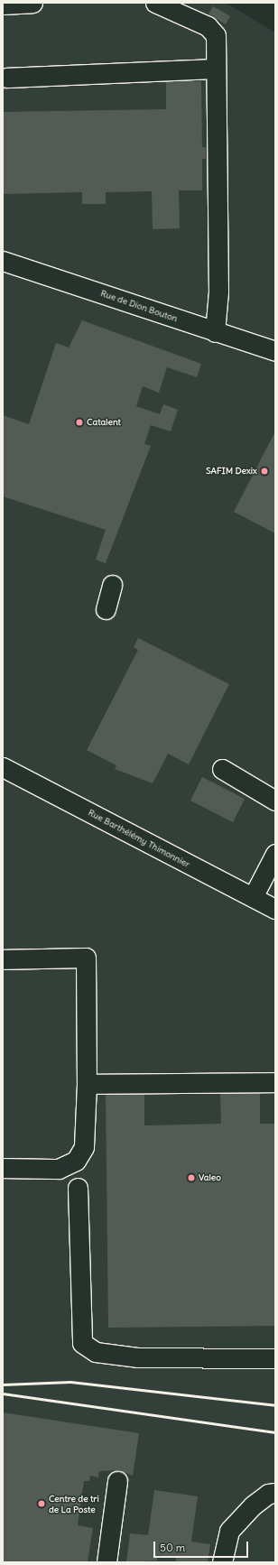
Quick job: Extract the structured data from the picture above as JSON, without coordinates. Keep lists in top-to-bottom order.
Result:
{
  "streets": {
    "street": ["Rue de Dion Bouton", "Rue Barthélémy Thimonnier"]
  },
  "places": [
    "Catalent",
    "SAFIM Dexix",
    "Valeo",
    "Centre de tri de La Poste"
  ],
  "scale_bar": "50 m"
}
